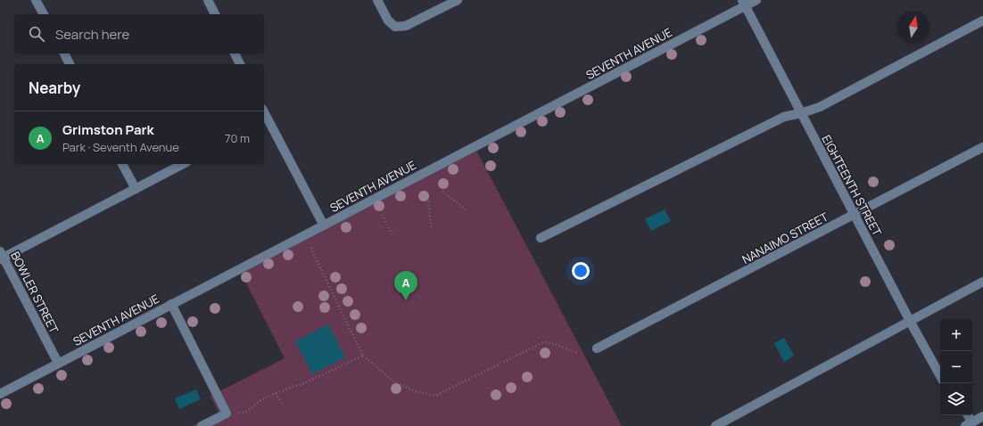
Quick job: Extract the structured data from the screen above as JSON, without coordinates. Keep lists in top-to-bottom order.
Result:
{
  "streets": {
    "street": [
      "SEVENTH AVENUE",
      "EIGHTEENTH STREET",
      "NANAIMO STREET",
      "BOWLER STREET"
    ]
  },
  "crossings": [
    ["SEVENTH AVENUE", "EIGHTEENTH STREET"],
    ["SEVENTH AVENUE", "BOWLER STREET"],
    ["EIGHTEENTH STREET", "NANAIMO STREET"]
  ],
  "north": "top",
  "page": {
    "search": "Search here",
    "heading": "Nearby",
    "list": [
      {
        "mark": "A",
        "name": "Grimston Park",
        "note": "Park · Seventh Avenue",
        "value": "70 m"
      }
    ],
    "pins": "A",
    "map_buttons": ["+", "−"]
  }
}
